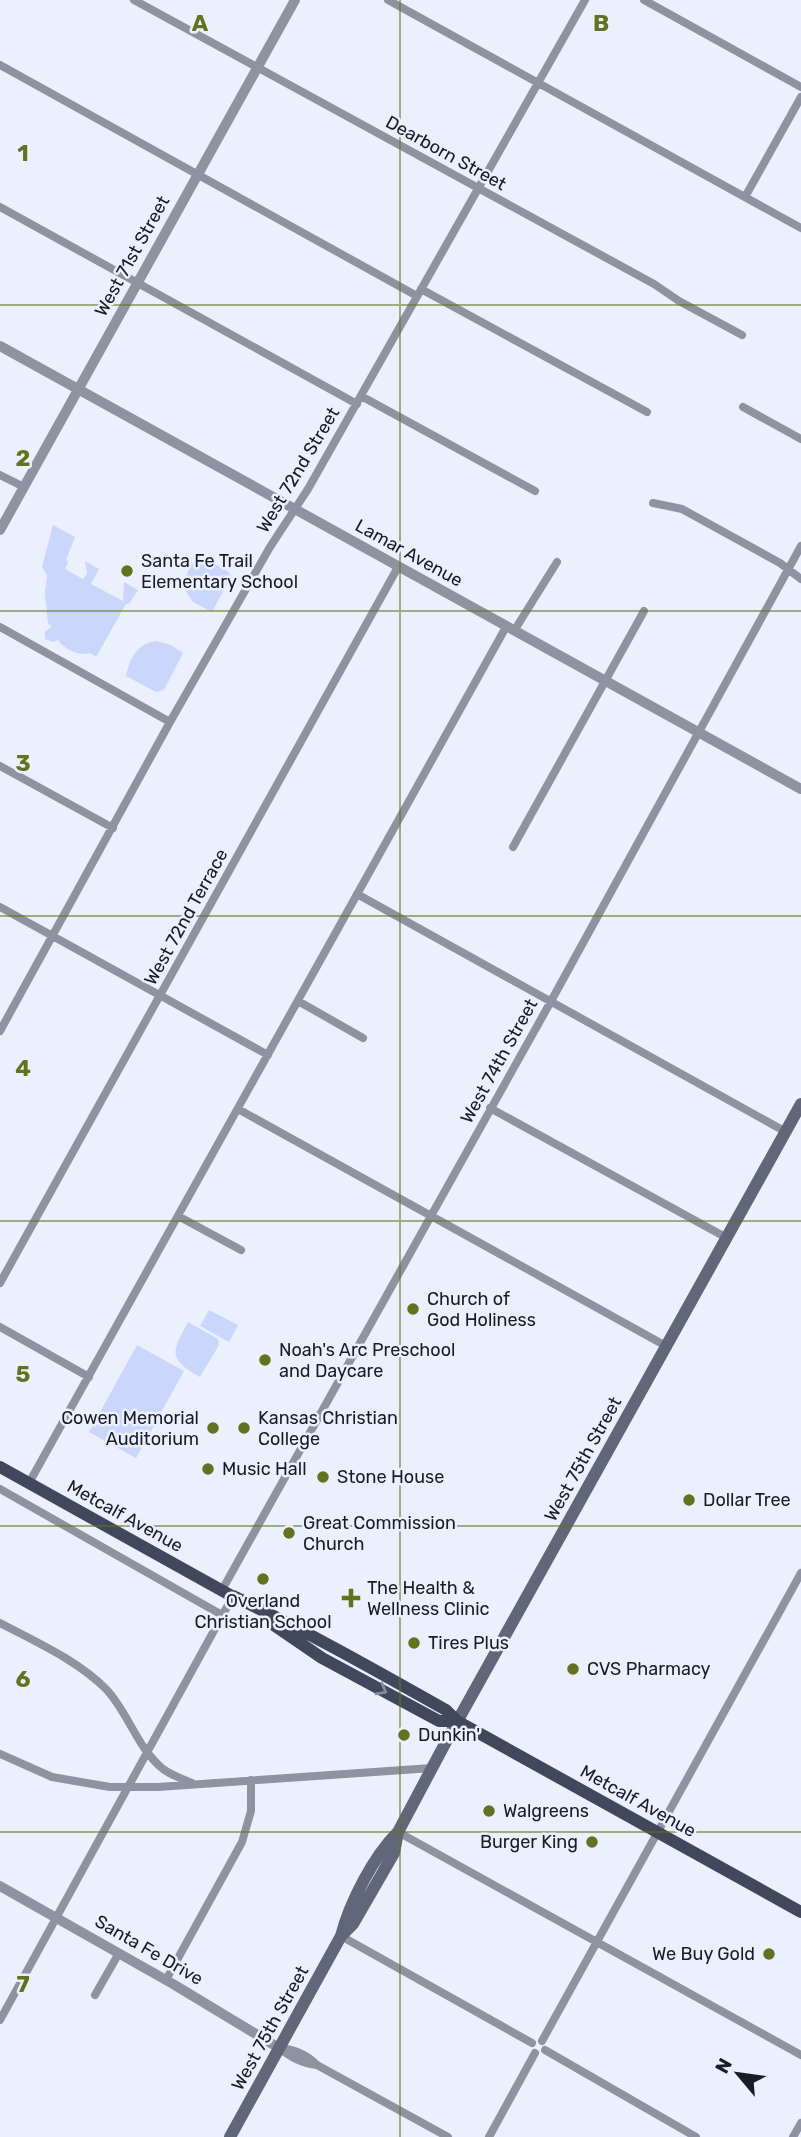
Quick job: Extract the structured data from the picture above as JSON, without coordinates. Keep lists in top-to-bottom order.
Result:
{
  "streets": {
    "main road": ["West 75th Street", "Metcalf Avenue"],
    "street": [
      "Dearborn Street",
      "West 71st Street",
      "West 72nd Street",
      "Lamar Avenue",
      "West 72nd Terrace",
      "West 74th Street",
      "Santa Fe Drive"
    ]
  },
  "crossings": [
    ["Dearborn Street", "West 71st Street"],
    ["Dearborn Street", "West 72nd Street"],
    ["West 71st Street", "Lamar Avenue"],
    ["West 72nd Street", "Lamar Avenue"],
    ["Lamar Avenue", "West 72nd Terrace"],
    ["Lamar Avenue", "West 74th Street"],
    ["West 74th Street", "Metcalf Avenue"],
    ["West 74th Street", "Santa Fe Drive"],
    ["West 75th Street", "Metcalf Avenue"],
    ["West 75th Street", "Santa Fe Drive"]
  ],
  "places": {
    "other": [
      "Santa Fe Trail Elementary School",
      "Church of God Holiness",
      "Noah's Arc Preschool and Daycare",
      "Cowen Memorial Auditorium",
      "Kansas Christian College",
      "Music Hall",
      "Stone House",
      "Dollar Tree",
      "Great Commission Church",
      "Overland Christian School",
      "Tires Plus",
      "CVS Pharmacy",
      "Dunkin'",
      "Walgreens",
      "Burger King",
      "We Buy Gold"
    ],
    "health": ["The Health & Wellness Clinic"]
  },
  "north": "top left",
  "grid": {
    "columns": ["A", "B"],
    "rows": [
      "1",
      "2",
      "3",
      "4",
      "5",
      "6",
      "7"
    ]
  }
}
